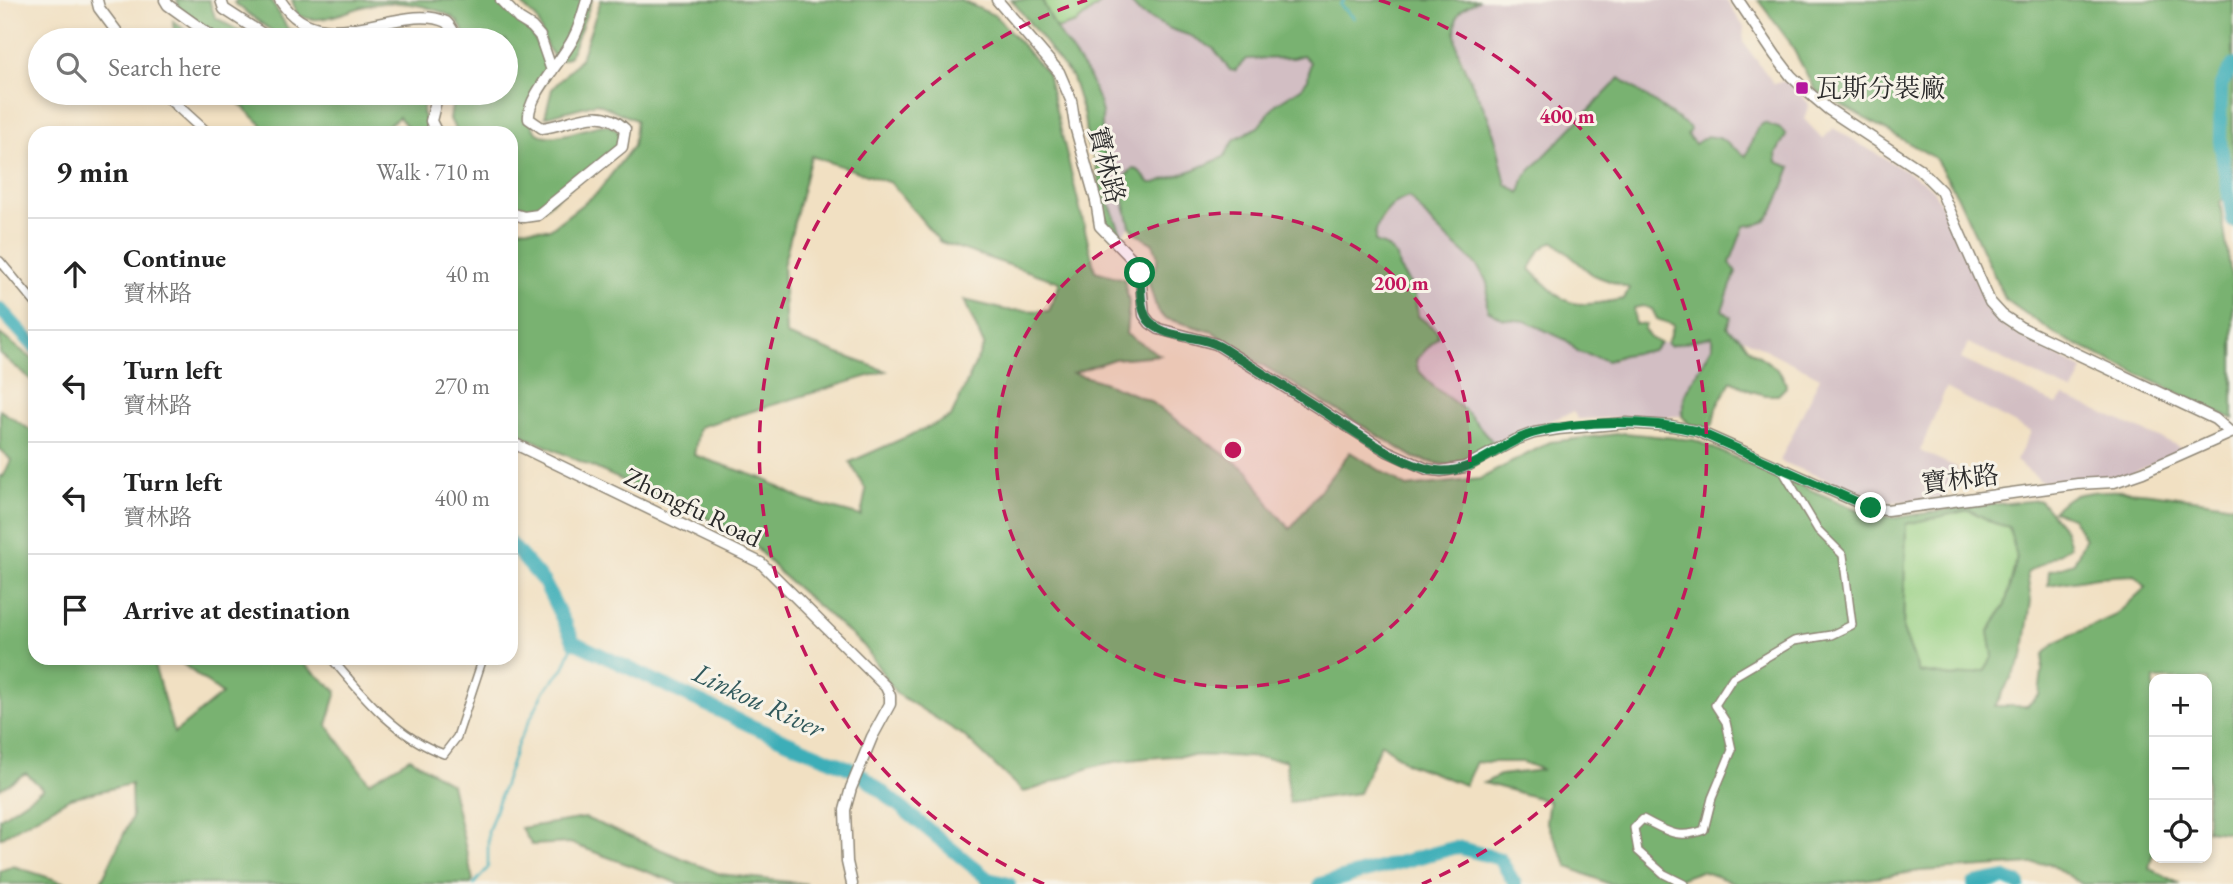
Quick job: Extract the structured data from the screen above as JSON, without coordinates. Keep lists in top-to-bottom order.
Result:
{
  "streets": {
    "main road": ["寶林路", "Zhongfu Road"]
  },
  "water": ["Linkou River"],
  "places": {
    "transit": ["瓦斯分裝廠"]
  },
  "page": {
    "search": "Search here",
    "heading": ["9 min", "Walk · 710 m"],
    "list": [
      ["Continue", "寶林路", "40 m"],
      ["Turn left", "寶林路", "270 m"],
      ["Turn left", "寶林路", "400 m"],
      "Arrive at destination"
    ],
    "map_buttons": ["+", "−"]
  },
  "rings": ["400 m", "200 m"]
}
